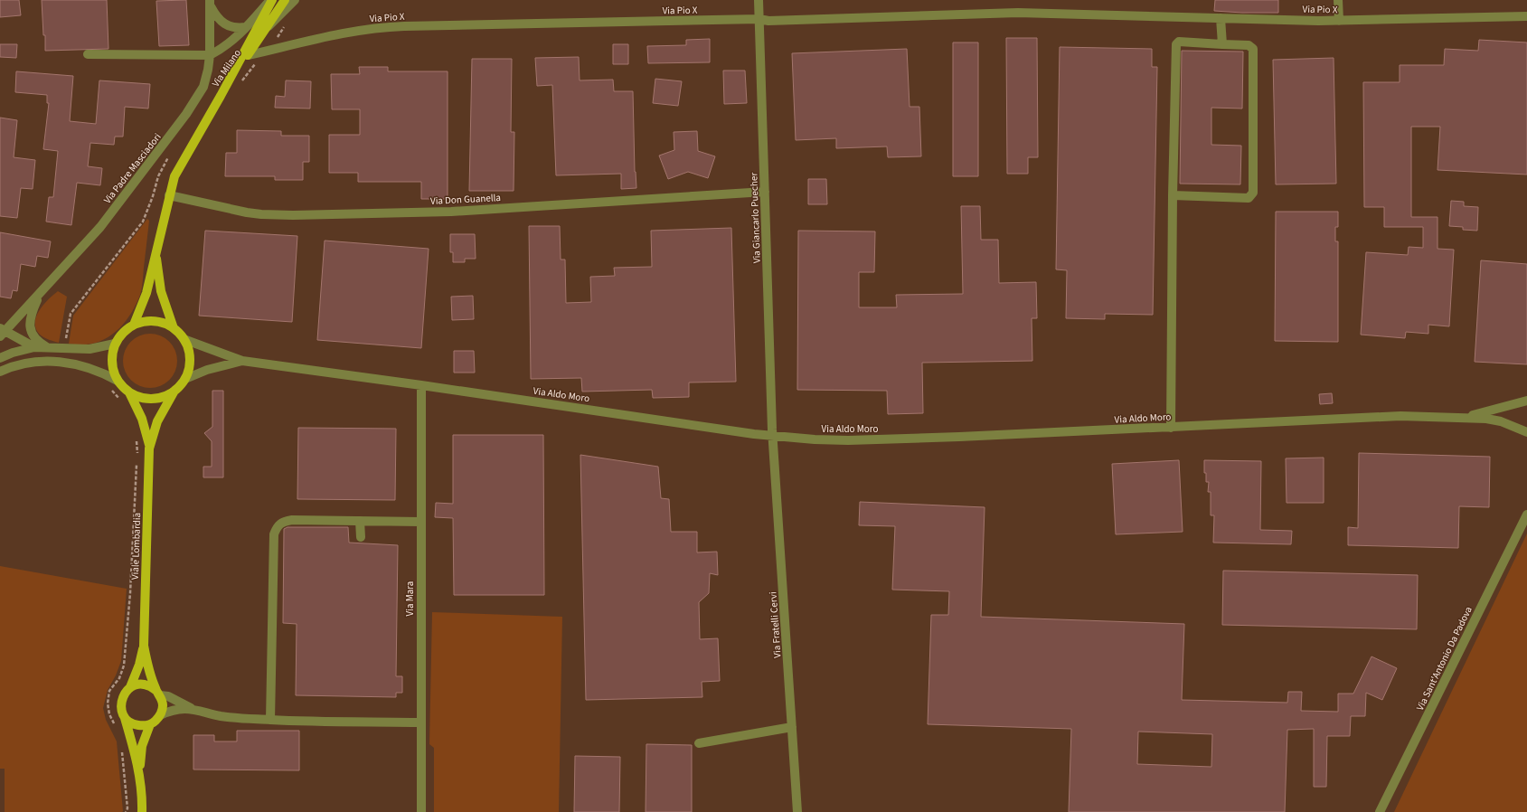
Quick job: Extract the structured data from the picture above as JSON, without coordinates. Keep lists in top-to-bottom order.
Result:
{
  "streets": {
    "main road": ["Via Milano", "Viale Lombardia"],
    "street": [
      "Via Pio X",
      "Via Padre Masciadori",
      "Via Don Guanella",
      "Via Giancarlo Puecher",
      "Via Aldo Moro",
      "Via Mara",
      "Via Fratelli Cervi",
      "Via Sant'Antonio Da Padova"
    ]
  },
  "crossings": [
    ["Via Pio X", "Via Milano"],
    ["Via Pio X", "Via Giancarlo Puecher"],
    ["Via Don Guanella", "Via Giancarlo Puecher"],
    ["Via Giancarlo Puecher", "Via Aldo Moro"],
    ["Via Giancarlo Puecher", "Via Fratelli Cervi"],
    ["Via Aldo Moro", "Viale Lombardia"],
    ["Via Aldo Moro", "Via Mara"],
    ["Via Aldo Moro", "Via Fratelli Cervi"]
  ]
}
